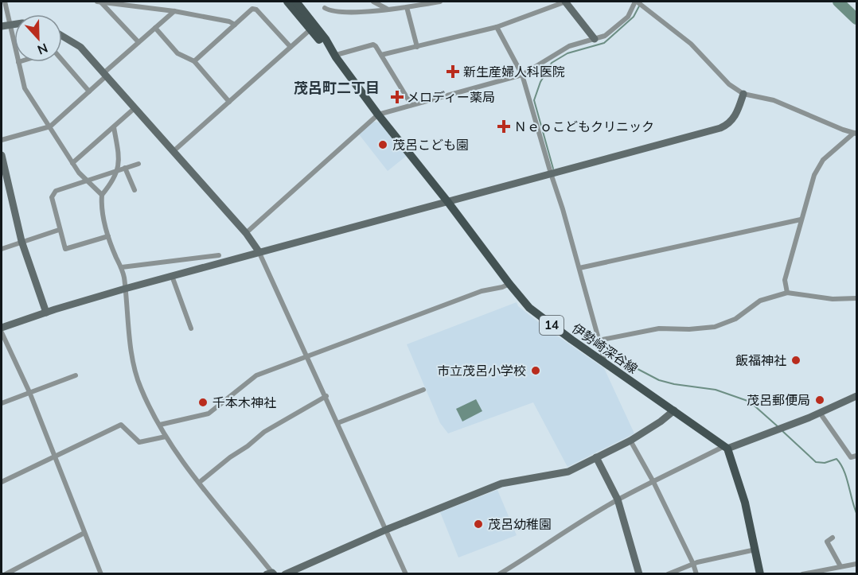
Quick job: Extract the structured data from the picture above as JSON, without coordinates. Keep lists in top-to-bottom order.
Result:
{
  "streets": {
    "main road": ["14", "伊勢崎深谷線"]
  },
  "districts": ["茂呂町二丁目"],
  "places": {
    "health": ["新生産婦人科医院", "メロディー薬局", "Ｎｅｏこどもクリニック"],
    "other": [
      "茂呂こども園",
      "飯福神社",
      "市立茂呂小学校",
      "茂呂郵便局",
      "千本木神社",
      "茂呂幼稚園"
    ]
  },
  "north": "bottom"
}
